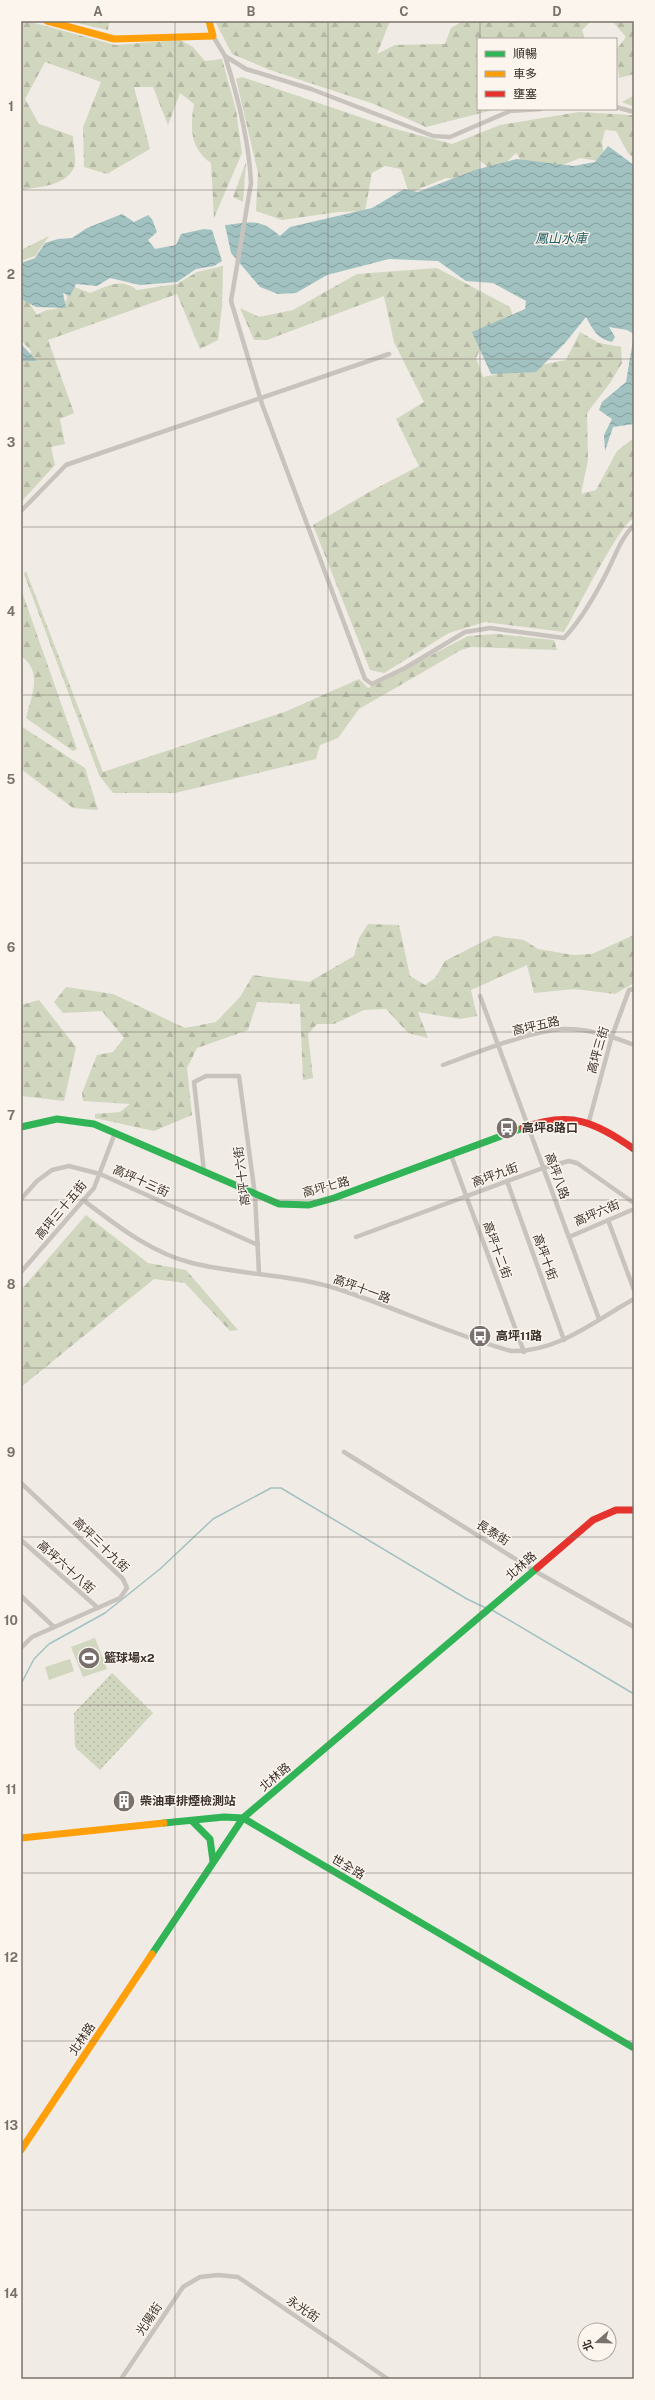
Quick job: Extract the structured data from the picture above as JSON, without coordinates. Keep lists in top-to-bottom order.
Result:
{
  "streets": {
    "street": [
      "高坪五路",
      "高坪三街",
      "高坪九街",
      "高坪十六街",
      "高坪八路",
      "高坪十三街",
      "高坪七路",
      "高坪三十五街",
      "高坪六街",
      "高坪十二街",
      "高坪十街",
      "高坪十一路",
      "長泰街",
      "高坪三十九街",
      "北林路",
      "高坪六十八街",
      "世全路",
      "永光街",
      "光陽街"
    ]
  },
  "crossings": [
    ["高坪五路", "高坪三街"],
    ["高坪五路", "高坪八路"],
    ["高坪三街", "高坪七路"],
    ["高坪九街", "高坪八路"],
    ["高坪九街", "高坪十二街"],
    ["高坪九街", "高坪十街"],
    ["高坪十六街", "高坪十三街"],
    ["高坪十六街", "高坪七路"],
    ["高坪十六街", "高坪十一路"],
    ["高坪八路", "高坪七路"],
    ["高坪八路", "高坪六街"],
    ["高坪八路", "高坪十一路"],
    ["高坪十三街", "高坪三十五街"],
    ["高坪七路", "高坪三十五街"],
    ["高坪七路", "高坪十二街"],
    ["高坪三十五街", "高坪十一路"],
    ["高坪十二街", "高坪十一路"],
    ["高坪十街", "高坪十一路"],
    ["長泰街", "北林路"],
    ["高坪三十九街", "高坪六十八街"],
    ["北林路", "世全路"],
    ["永光街", "光陽街"]
  ],
  "water": ["鳳山水庫"],
  "places": {
    "bus stop": ["高坪8路口", "高坪11路"],
    "sports": ["籃球場x2"],
    "building": ["柴油車排煙檢測站"]
  },
  "legend": ["順暢", "車多", "壅塞"],
  "north": "left",
  "grid": {
    "columns": [
      "A",
      "B",
      "C",
      "D"
    ],
    "rows": [
      "1",
      "2",
      "3",
      "4",
      "5",
      "6",
      "7",
      "8",
      "9",
      "10",
      "11",
      "12",
      "13",
      "14"
    ]
  }
}
